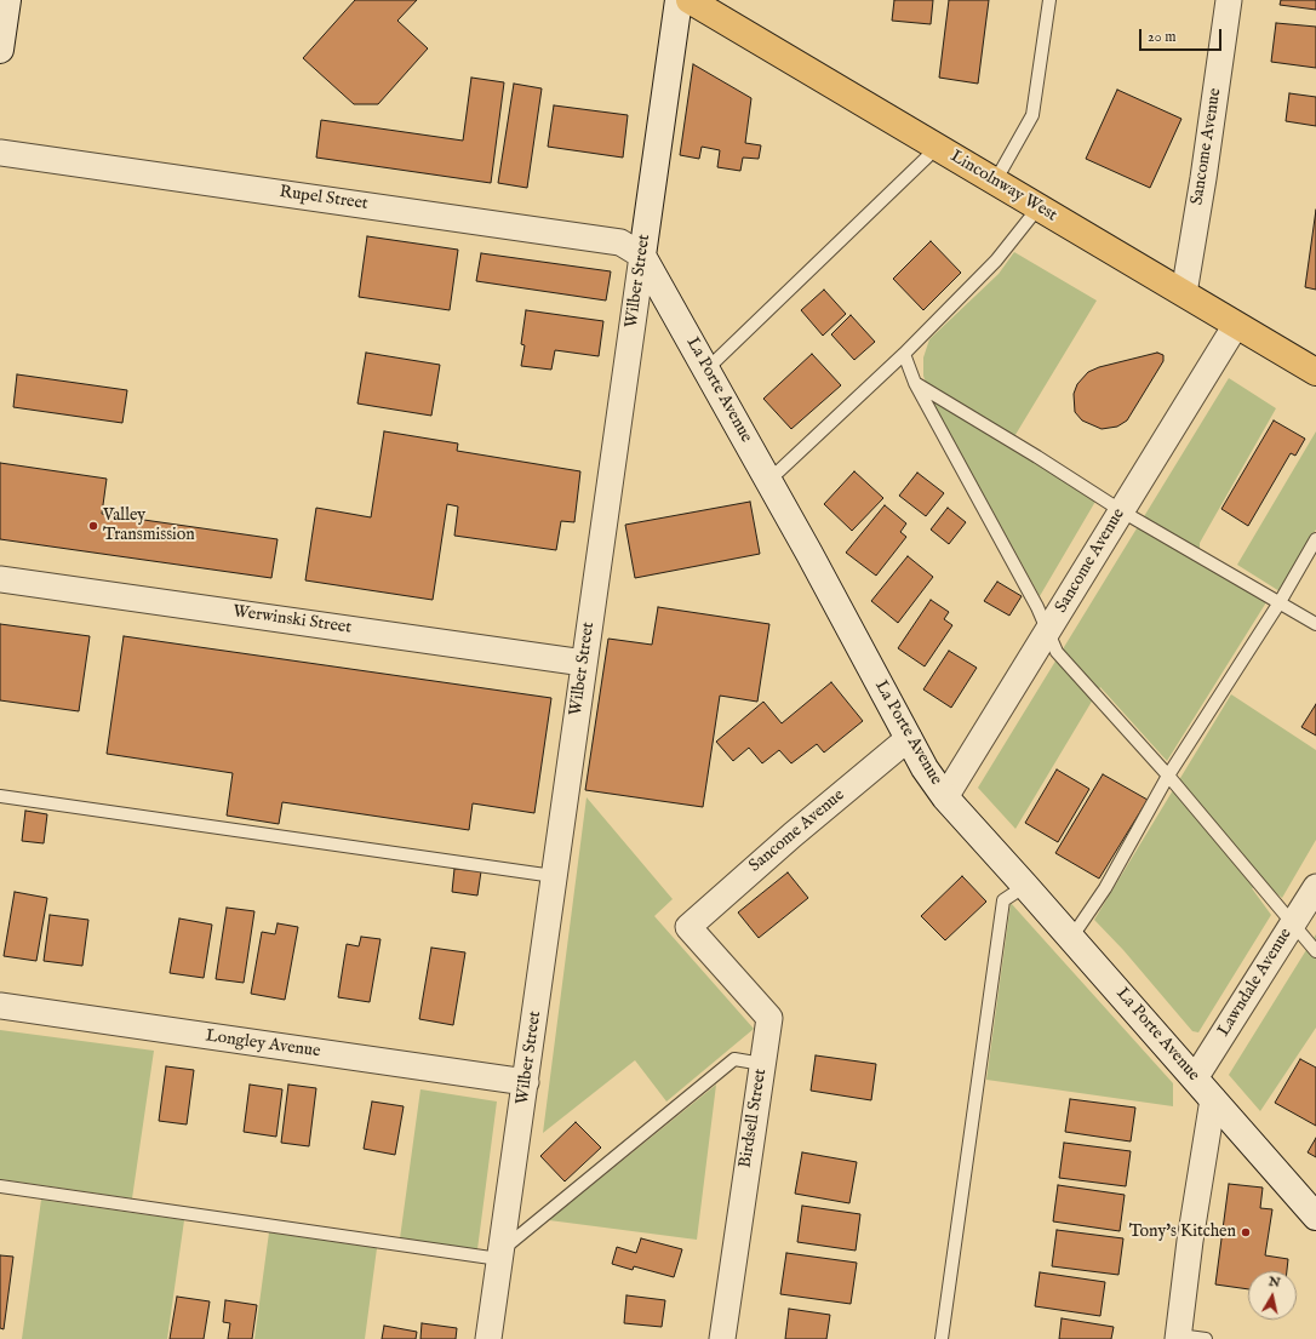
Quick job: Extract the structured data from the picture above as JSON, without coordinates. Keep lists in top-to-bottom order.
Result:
{
  "streets": {
    "main road": ["Lincolnway West"],
    "street": [
      "Sancome Avenue",
      "Rupel Street",
      "Wilber Street",
      "La Porte Avenue",
      "Werwinski Street",
      "Lawndale Avenue",
      "Longley Avenue",
      "Birdsell Street"
    ]
  },
  "crossings": [
    ["Sancome Avenue", "Lincolnway West"],
    ["Sancome Avenue", "La Porte Avenue"],
    ["Sancome Avenue", "Birdsell Street"],
    ["Rupel Street", "Wilber Street"],
    ["Rupel Street", "La Porte Avenue"],
    ["Wilber Street", "La Porte Avenue"],
    ["Wilber Street", "Werwinski Street"],
    ["Wilber Street", "Longley Avenue"],
    ["La Porte Avenue", "Lawndale Avenue"]
  ],
  "places": ["Valley Transmission", "Tony's Kitchen"],
  "scale_bar": "20 m",
  "north": "top"
}
